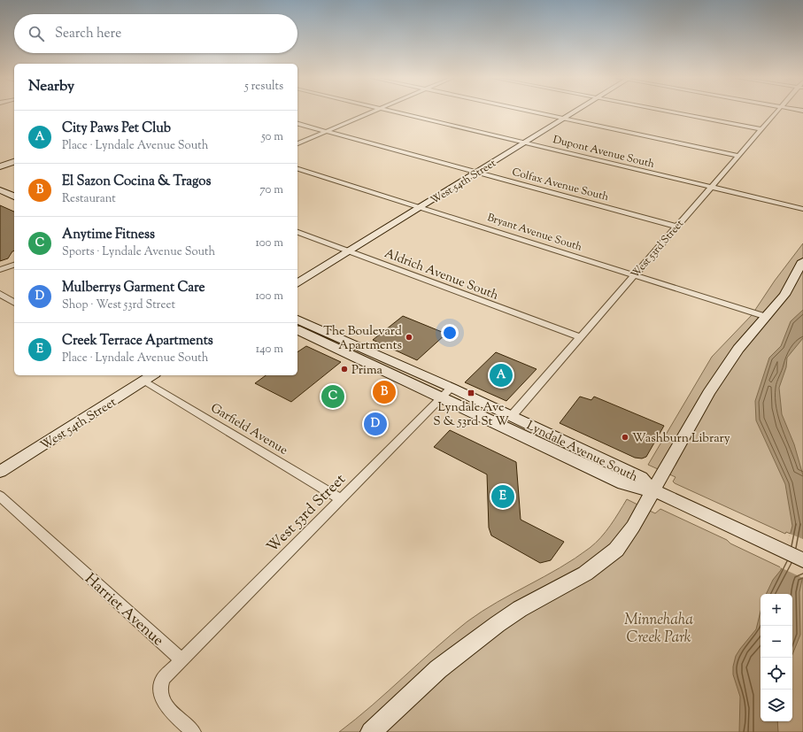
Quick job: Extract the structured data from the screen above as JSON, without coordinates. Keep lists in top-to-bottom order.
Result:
{
  "streets": {
    "street": [
      "Dupont Avenue South",
      "West 54th Street",
      "Colfax Avenue South",
      "Bryant Avenue South",
      "West 53rd Street",
      "Aldrich Avenue South",
      "Garfield Avenue",
      "Lyndale Avenue South",
      "Harriet Avenue"
    ]
  },
  "crossings": [
    ["Dupont Avenue South", "West 54th Street"],
    ["Dupont Avenue South", "West 53rd Street"],
    ["West 54th Street", "Colfax Avenue South"],
    ["West 54th Street", "Bryant Avenue South"],
    ["West 54th Street", "Aldrich Avenue South"],
    ["West 54th Street", "Garfield Avenue"],
    ["Colfax Avenue South", "West 53rd Street"],
    ["Bryant Avenue South", "West 53rd Street"],
    ["West 53rd Street", "Aldrich Avenue South"],
    ["West 53rd Street", "Garfield Avenue"],
    ["West 53rd Street", "Lyndale Avenue South"],
    ["West 53rd Street", "Harriet Avenue"]
  ],
  "parks": ["Minnehaha Creek Park"],
  "places": {
    "other": ["The Boulevard Apartments", "Prima", "Washburn Library"],
    "transit": ["Lyndale Ave S & 53rd St W"]
  },
  "page": {
    "search": "Search here",
    "heading": ["Nearby", "5 results"],
    "list": [
      {
        "mark": "A",
        "name": "City Paws Pet Club",
        "note": "Place · Lyndale Avenue South",
        "value": "50 m"
      },
      {
        "mark": "B",
        "name": "El Sazon Cocina & Tragos",
        "note": "Restaurant",
        "value": "70 m"
      },
      {
        "mark": "C",
        "name": "Anytime Fitness",
        "note": "Sports · Lyndale Avenue South",
        "value": "100 m"
      },
      {
        "mark": "D",
        "name": "Mulberrys Garment Care",
        "note": "Shop · West 53rd Street",
        "value": "100 m"
      },
      {
        "mark": "E",
        "name": "Creek Terrace Apartments",
        "note": "Place · Lyndale Avenue South",
        "value": "140 m"
      }
    ],
    "pins": [
      "A",
      "B",
      "C",
      "D",
      "E"
    ],
    "map_buttons": ["+", "−"]
  }
}
